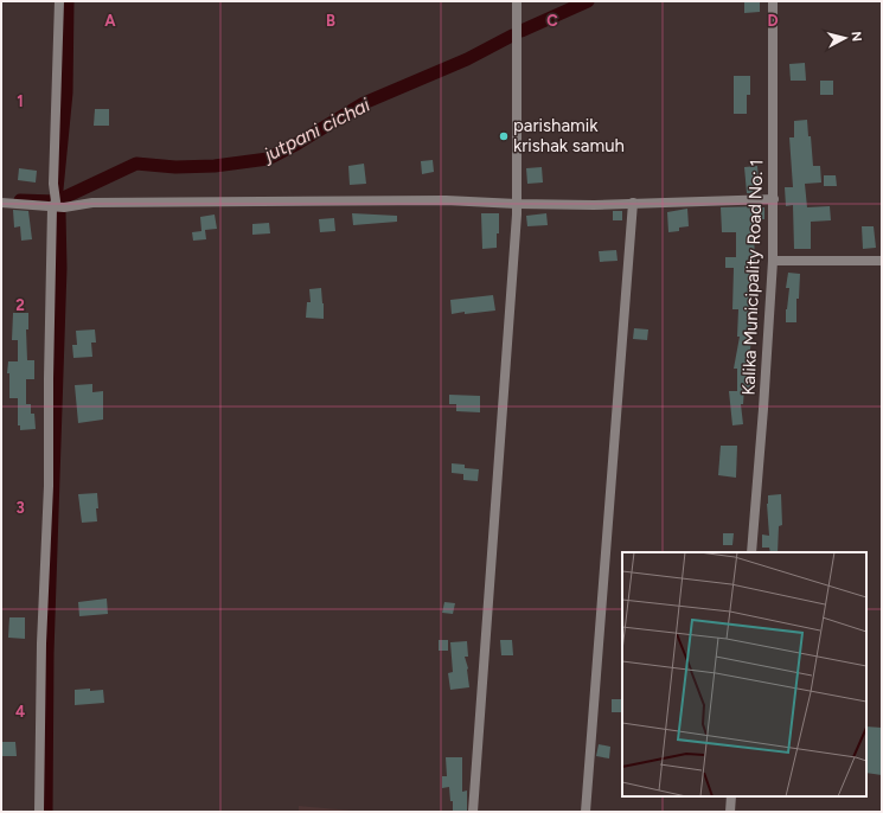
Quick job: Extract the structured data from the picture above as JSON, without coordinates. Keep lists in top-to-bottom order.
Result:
{
  "streets": {
    "street": ["Kalika Municipality Road No: 1"]
  },
  "water": ["jutpani cichai"],
  "places": ["parishamik krishak samuh"],
  "north": "right",
  "grid": {
    "columns": [
      "A",
      "B",
      "C",
      "D"
    ],
    "rows": [
      "1",
      "2",
      "3",
      "4"
    ]
  }
}
